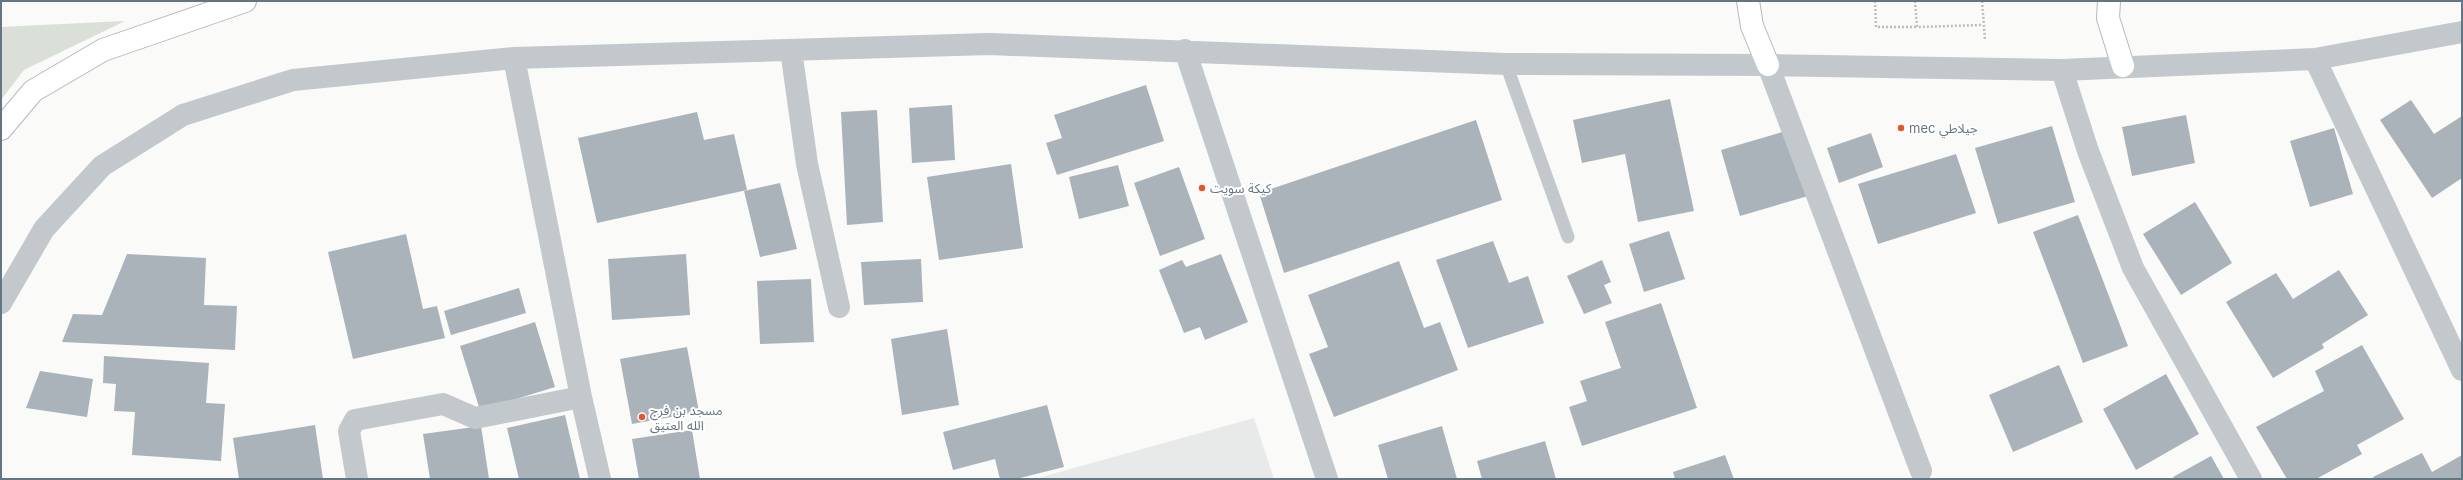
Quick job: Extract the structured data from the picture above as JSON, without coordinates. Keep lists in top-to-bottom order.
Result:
{
  "places": ["mec جيلاطي", "كيكة سويت", "مسجد بن فرج الله العتيق"]
}
